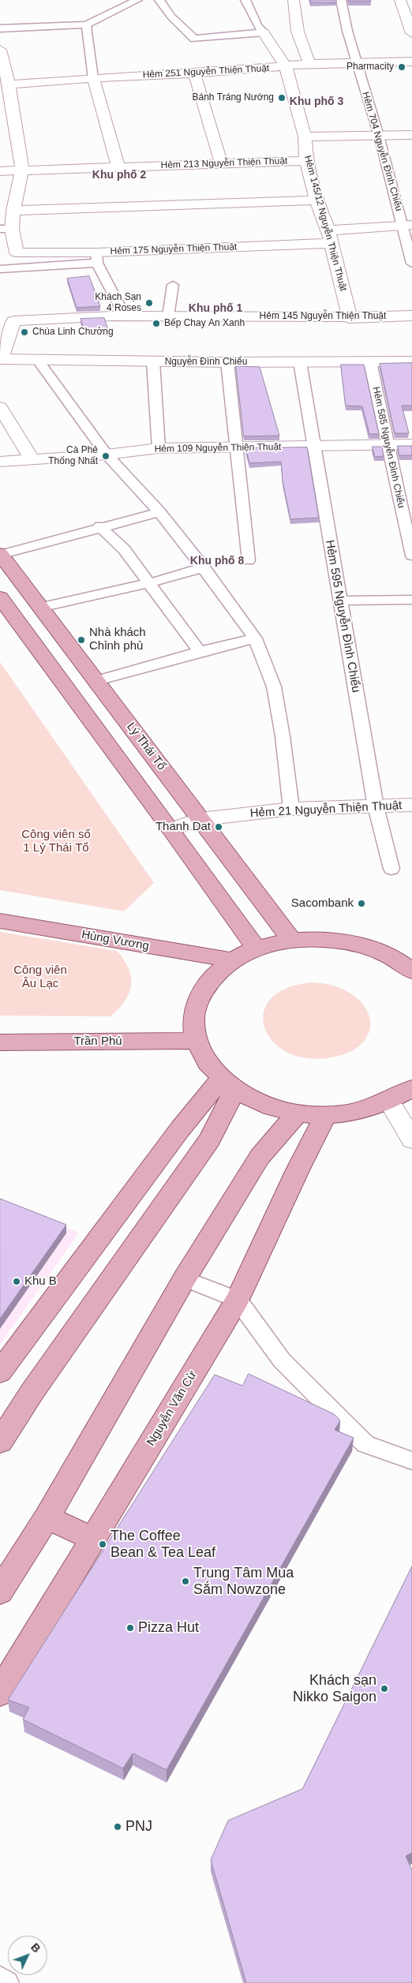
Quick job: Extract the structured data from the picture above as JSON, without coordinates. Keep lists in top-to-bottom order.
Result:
{
  "streets": {
    "main road": [
      "Lý Thái Tổ",
      "Hùng Vương",
      "Trần Phú",
      "Nguyễn Văn Cừ"
    ],
    "street": [
      "Hẻm 251 Nguyễn Thiện Thuật",
      "Hẻm 213 Nguyễn Thiện Thuật",
      "Hẻm 145/12 Nguyễn Thiện Thuật",
      "Hẻm 175 Nguyễn Thiện Thuật",
      "Hẻm 145 Nguyễn Thiện Thuật",
      "Nguyễn Đình Chiểu",
      "Hẻm 109 Nguyễn Thiện Thuật",
      "Hẻm 21 Nguyễn Thiện Thuật"
    ],
    "lane": ["Hẻm 704 Nguyễn Đình Chiểu", "Hẻm 585 Nguyễn Ðình Chiểu", "Hẻm 595 Nguyễn Ðình Chiểu"]
  },
  "crossings": [
    ["Hẻm 251 Nguyễn Thiện Thuật", "Hẻm 704 Nguyễn Đình Chiểu"],
    ["Hẻm 251 Nguyễn Thiện Thuật", "Hẻm 145/12 Nguyễn Thiện Thuật"],
    ["Hẻm 704 Nguyễn Đình Chiểu", "Hẻm 175 Nguyễn Thiện Thuật"],
    ["Hẻm 213 Nguyễn Thiện Thuật", "Hẻm 145/12 Nguyễn Thiện Thuật"],
    ["Hẻm 145/12 Nguyễn Thiện Thuật", "Hẻm 175 Nguyễn Thiện Thuật"],
    ["Hẻm 145/12 Nguyễn Thiện Thuật", "Hẻm 145 Nguyễn Thiện Thuật"],
    ["Hẻm 145 Nguyễn Thiện Thuật", "Nguyễn Đình Chiểu"],
    ["Nguyễn Đình Chiểu", "Hẻm 585 Nguyễn Ðình Chiểu"],
    ["Nguyễn Đình Chiểu", "Hẻm 595 Nguyễn Ðình Chiểu"],
    ["Hẻm 585 Nguyễn Ðình Chiểu", "Hẻm 109 Nguyễn Thiện Thuật"],
    ["Hẻm 109 Nguyễn Thiện Thuật", "Hẻm 595 Nguyễn Ðình Chiểu"],
    ["Hẻm 595 Nguyễn Ðình Chiểu", "Hẻm 21 Nguyễn Thiện Thuật"],
    ["Lý Thái Tổ", "Hẻm 21 Nguyễn Thiện Thuật"]
  ],
  "districts": [
    "Khu phố 3",
    "Khu phố 2",
    "Khu phố 1",
    "Khu phố 8"
  ],
  "parks": ["Công viên số 1 Lý Thái Tổ", "Công viên Âu Lạc"],
  "places": [
    "Pharmacity",
    "Bánh Tráng Nướng",
    "Khách Sạn 4 Roses",
    "Bếp Chay An Xanh",
    "Chùa Linh Chưởng",
    "Cà Phê Thống Nhất",
    "Nhà khách Chỉnh phủ",
    "Thanh Dat",
    "Sacombank",
    "Khu B",
    "The Coffee Bean & Tea Leaf",
    "Trung Tâm Mua Sắm Nowzone",
    "Pizza Hut",
    "Khách sạn Nikko Saigon",
    "PNJ"
  ],
  "north": "top right"
}
